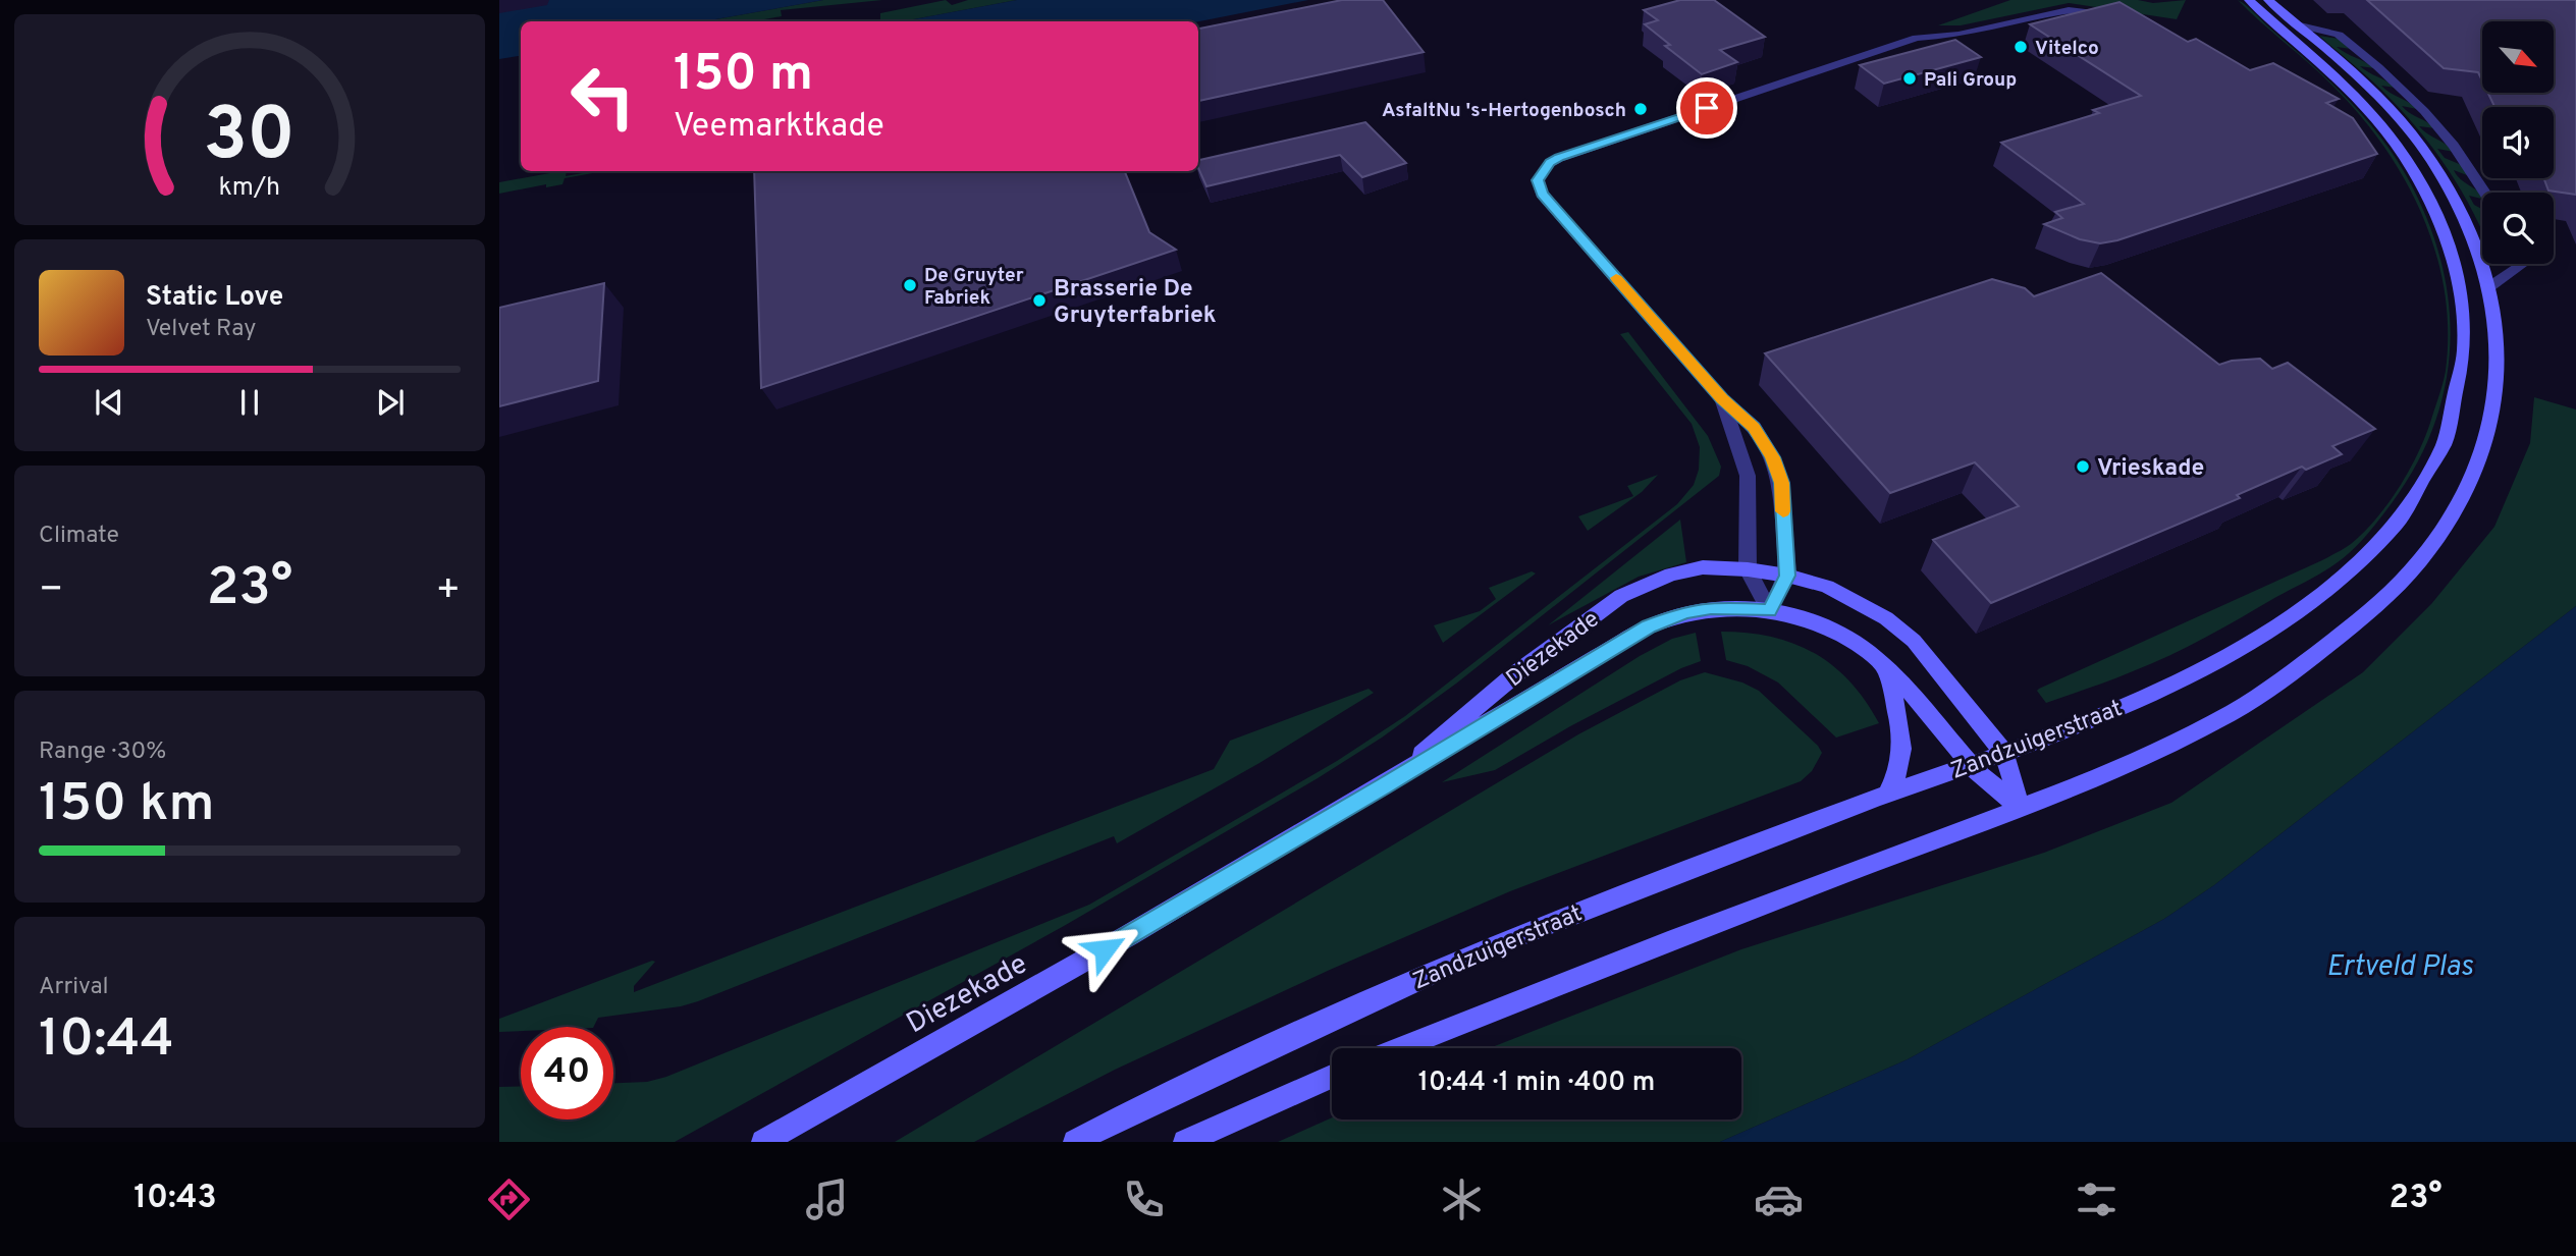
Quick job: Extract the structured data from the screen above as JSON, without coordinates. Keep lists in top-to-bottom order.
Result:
{
  "streets": {
    "main road": ["Diezekade", "Zandzuigerstraat"]
  },
  "crossings": [
    ["Diezekade", "Zandzuigerstraat"]
  ],
  "water": ["Ertveld Plas"],
  "places": [
    "Vitelco",
    "Pali Group",
    "AsfaltNu 's-Hertogenbosch",
    "De Gruyter Fabriek",
    "Brasserie De Gruyterfabriek",
    "Vrieskade"
  ],
  "north": "bottom right",
  "page": {
    "turn": ["150 m", "Veemarktkade"],
    "song": ["Static Love", "Velvet Ray"],
    "tile": [
      "Climate",
      ["Range · 30%", "150 km"],
      ["Arrival", "10:44"]
    ],
    "heat": ["−", "23°", "+"],
    "limit": "40",
    "trip": "10:44 · 1 min · 400 m",
    "tabs": ["10:43", "23°"],
    "gauge": ["30", "km/h"]
  }
}
